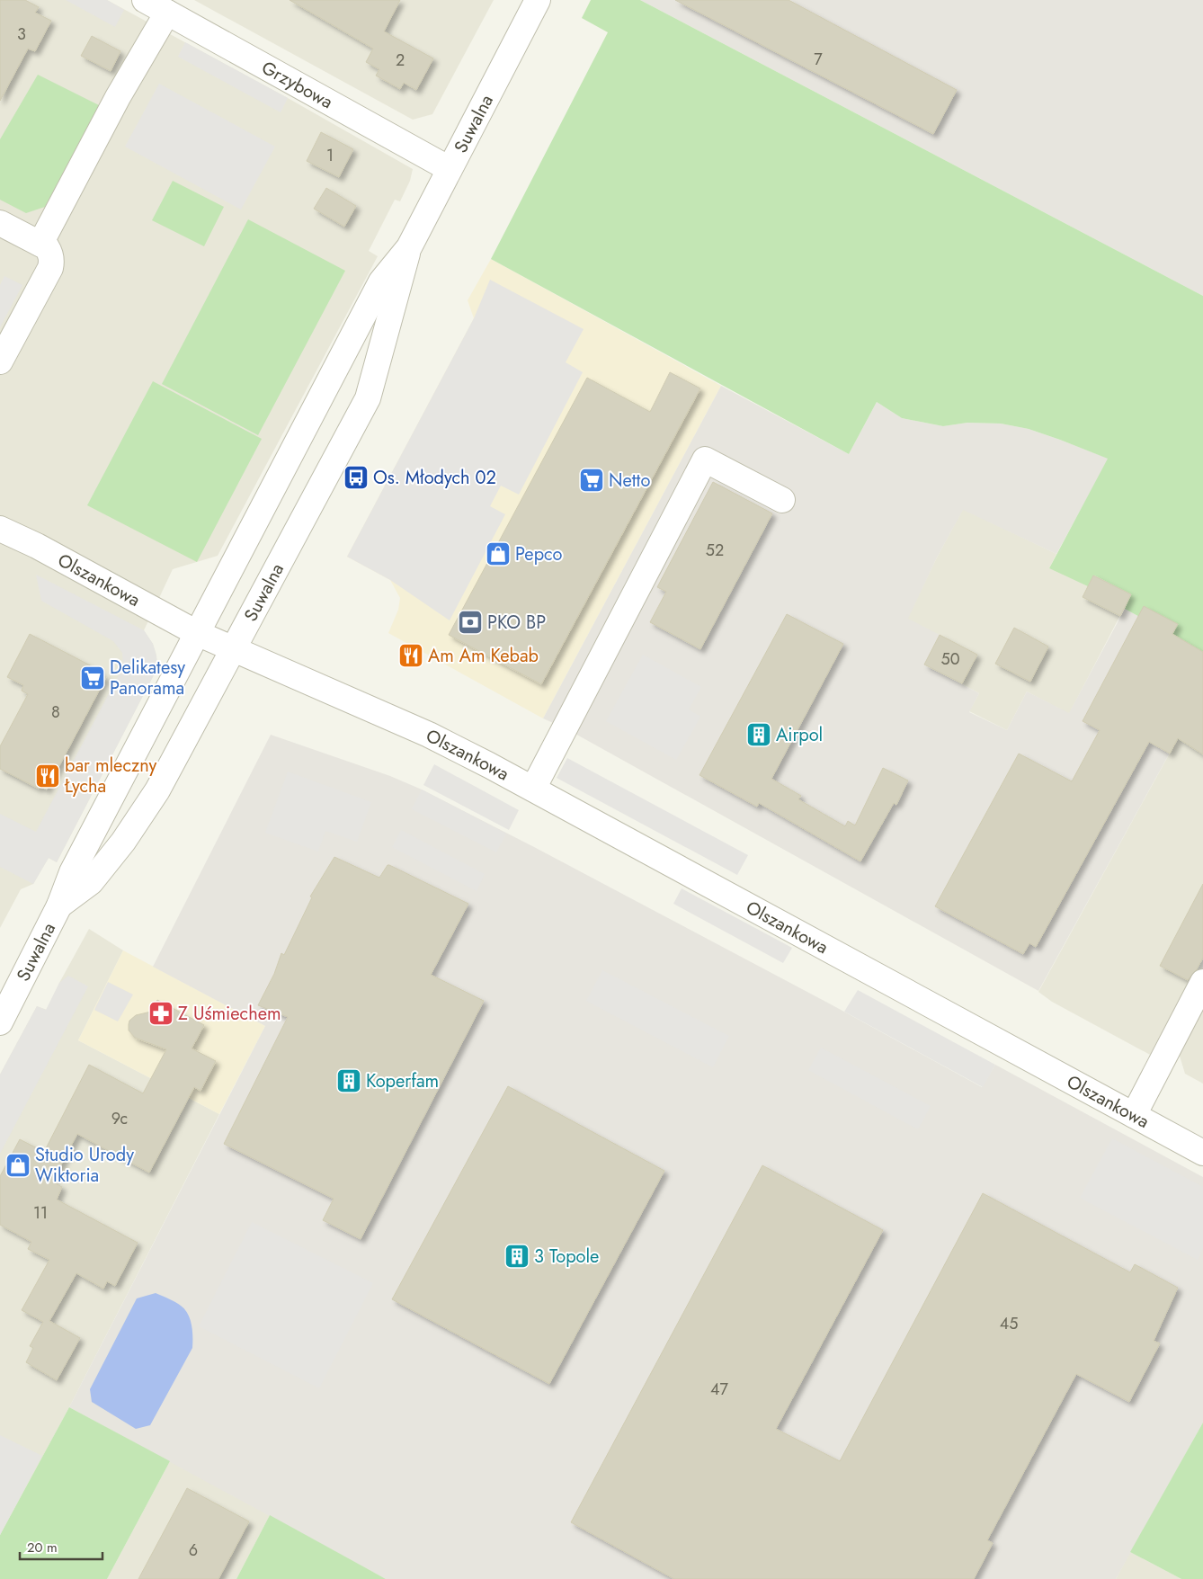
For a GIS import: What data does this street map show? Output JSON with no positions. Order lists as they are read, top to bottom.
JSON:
{
  "streets": {
    "street": ["Grzybowa", "Suwalna", "Olszankowa"]
  },
  "crossings": [
    ["Grzybowa", "Suwalna"],
    ["Suwalna", "Olszankowa"]
  ],
  "places": {
    "bus stop": ["Os. Młodych 02"],
    "supermarket": ["Netto", "Delikatesy Panorama"],
    "shop": ["Pepco", "Studio Urody Wiktoria"],
    "bank": ["PKO BP"],
    "restaurant": ["Am Am Kebab", "bar mleczny Łycha"],
    "building": ["Airpol", "Koperfam", "3 Topole"],
    "pharmacy": ["Z Uśmiechem"]
  },
  "house_numbers": [
    "3",
    "7",
    "2",
    "1",
    "52",
    "50",
    "8",
    "9c",
    "11",
    "45",
    "47",
    "6"
  ],
  "scale_bar": "20 m"
}
